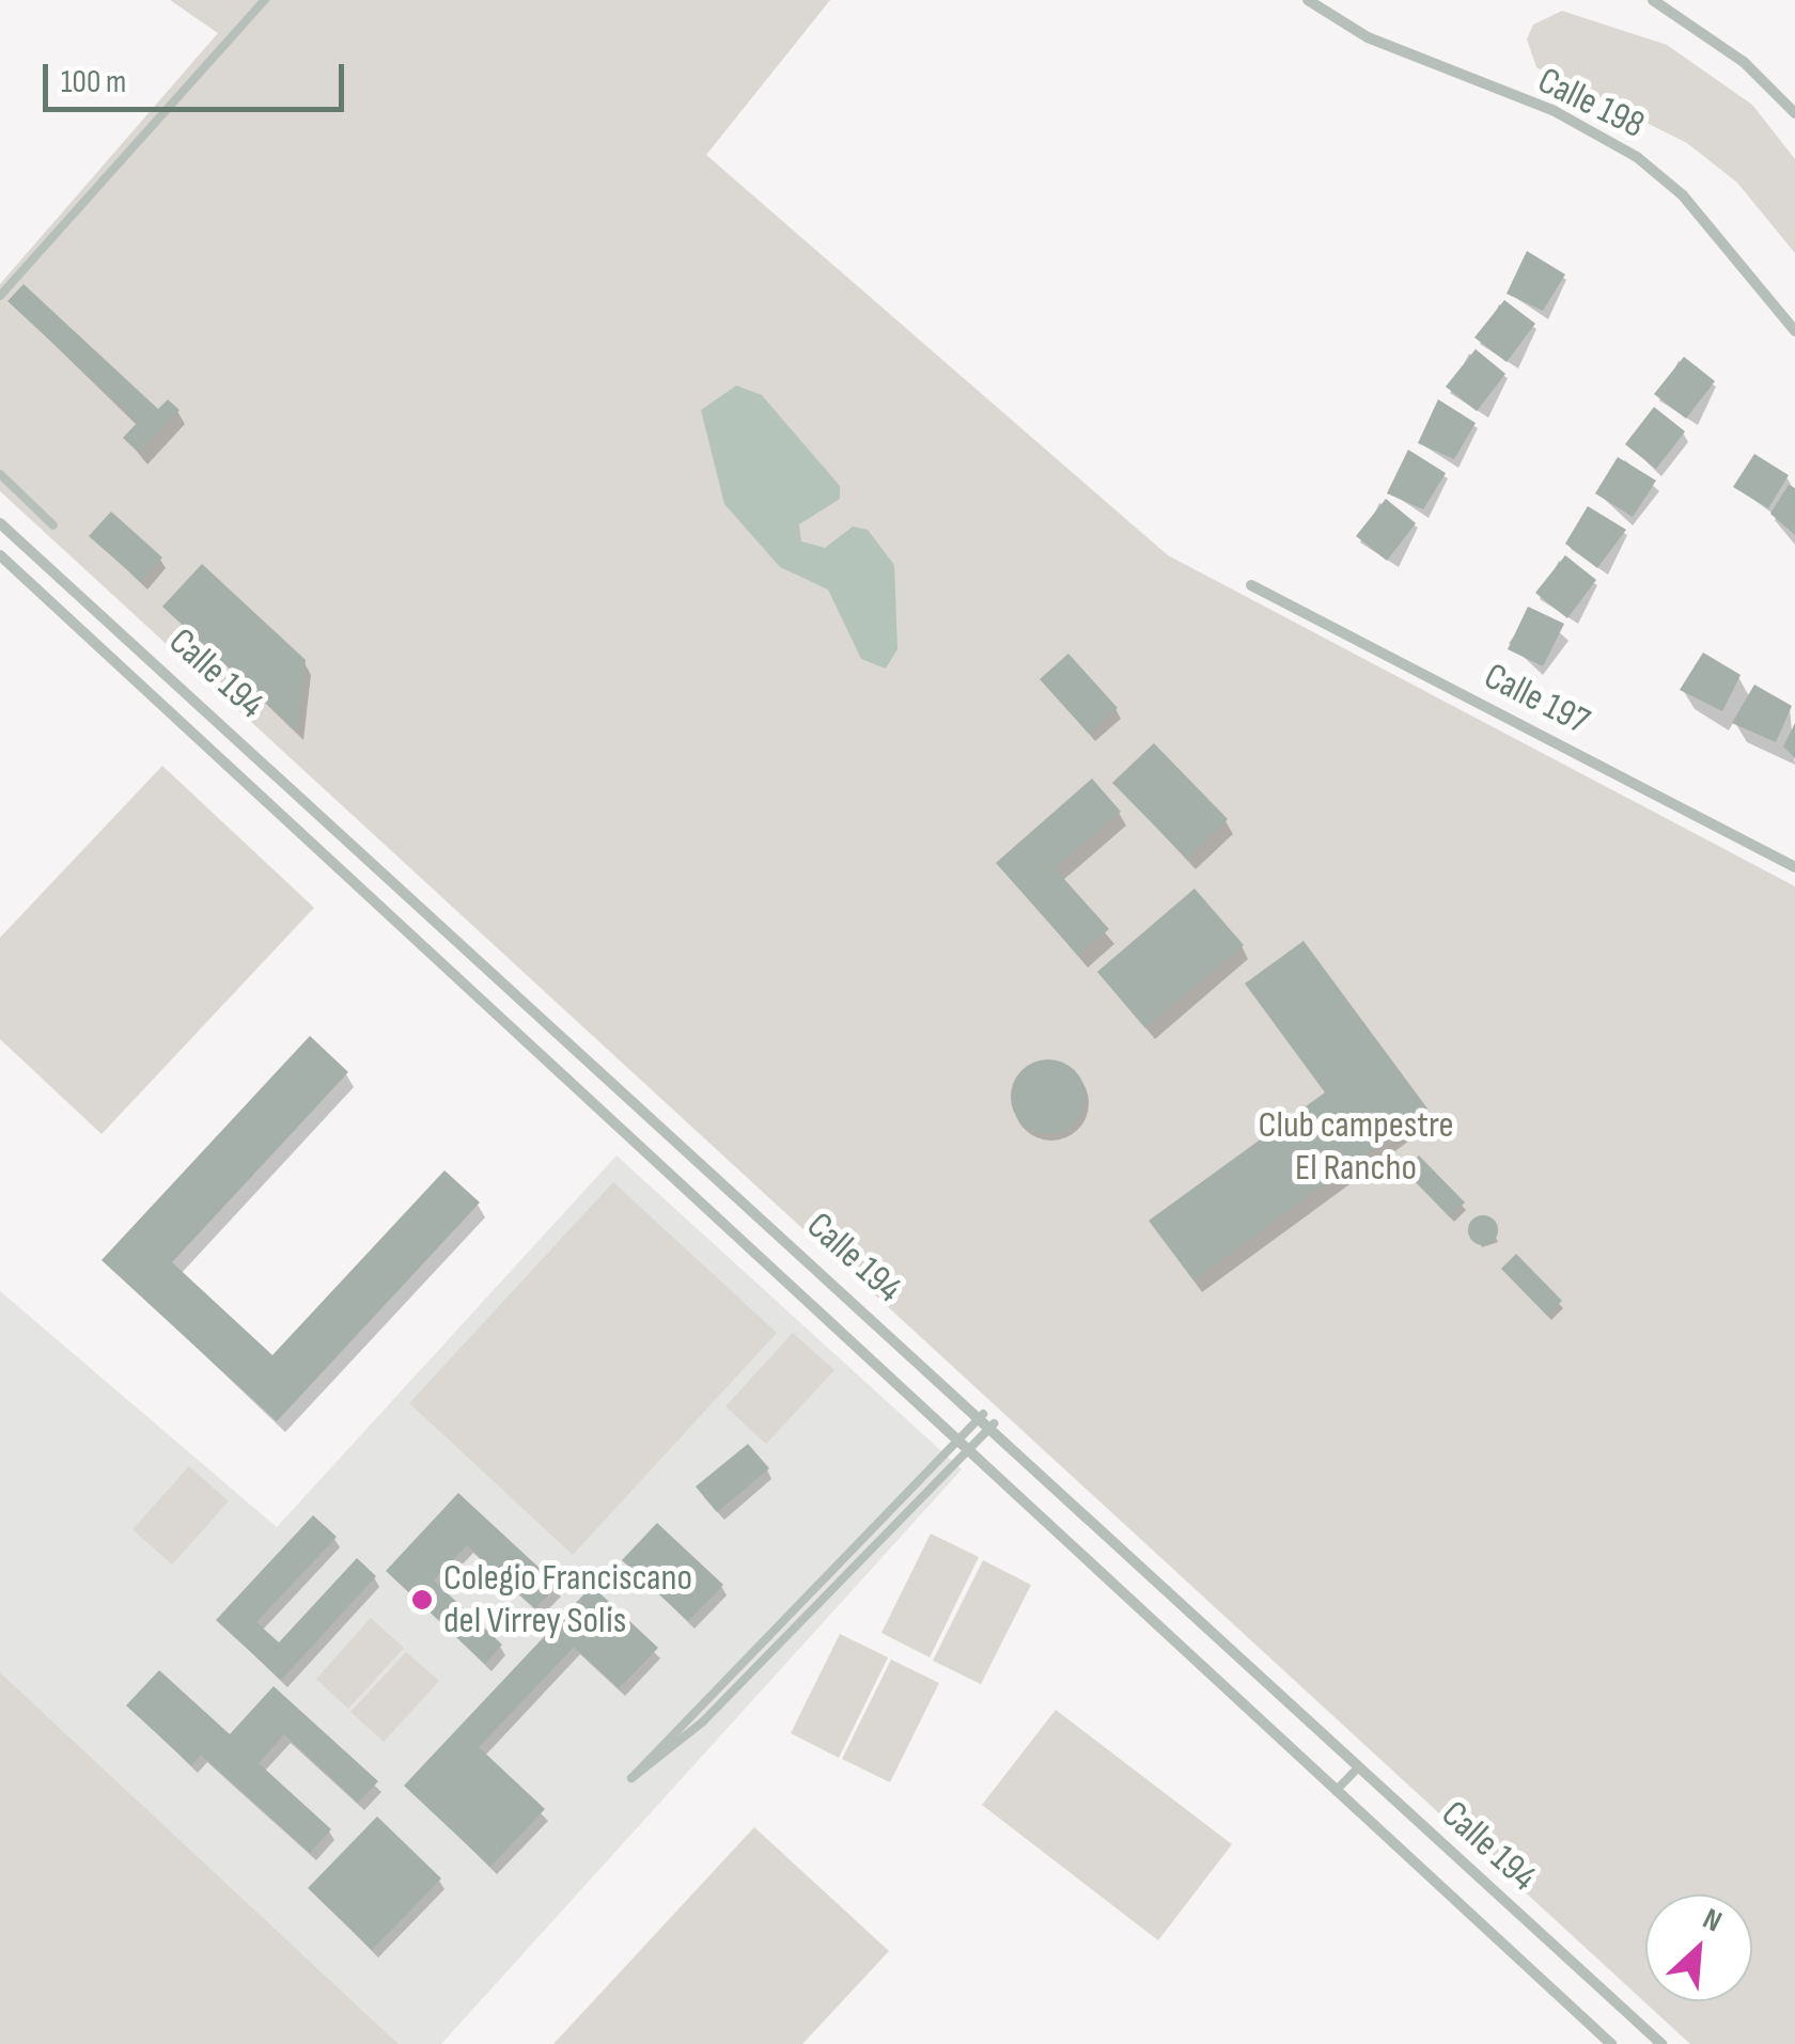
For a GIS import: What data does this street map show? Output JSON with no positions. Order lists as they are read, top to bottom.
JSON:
{
  "streets": {
    "street": ["Calle 198", "Calle 194", "Calle 197"]
  },
  "parks": ["Club campestre El Rancho"],
  "places": ["Colegio Franciscano del Virrey Solis"],
  "scale_bar": "100 m",
  "north": "top right"
}
